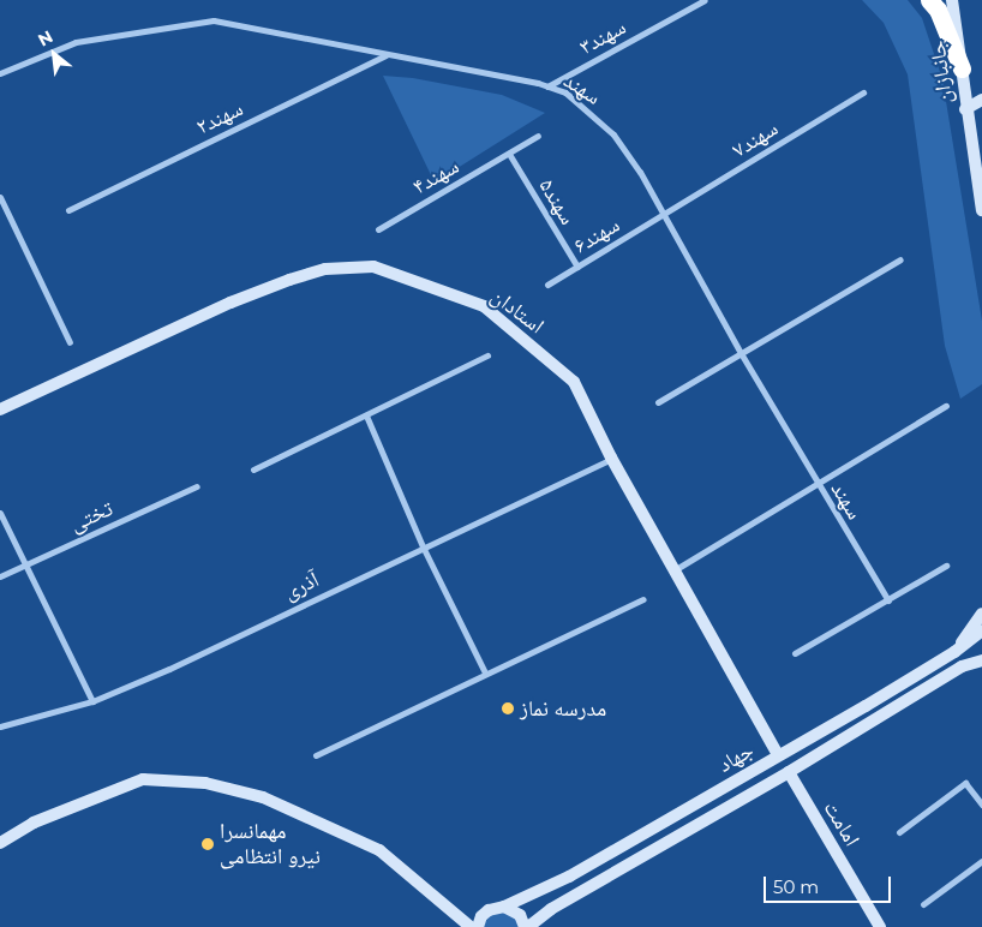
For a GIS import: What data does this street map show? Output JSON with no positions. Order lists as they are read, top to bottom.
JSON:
{
  "streets": {
    "street": [
      "سهند۳",
      "جانبازان",
      "سهند",
      "سهند۲",
      "سهند۷",
      "سهند۴",
      "سهند۵",
      "سهند۶",
      "استادان",
      "تختی",
      "آذری",
      "جهاد",
      "امامت"
    ]
  },
  "crossings": [
    ["سهند۳", "سهند"],
    ["سهند", "سهند۲"],
    ["سهند", "سهند۷"],
    ["سهند", "سهند۶"],
    ["سهند۷", "سهند۶"],
    ["سهند۴", "سهند۵"],
    ["سهند۵", "سهند۶"],
    ["استادان", "آذری"],
    ["استادان", "جهاد"],
    ["جهاد", "امامت"]
  ],
  "places": ["مدرسه نماز", "مهمانسرا نیرو انتظامی"],
  "scale_bar": "50 m",
  "north": "top left"
}
